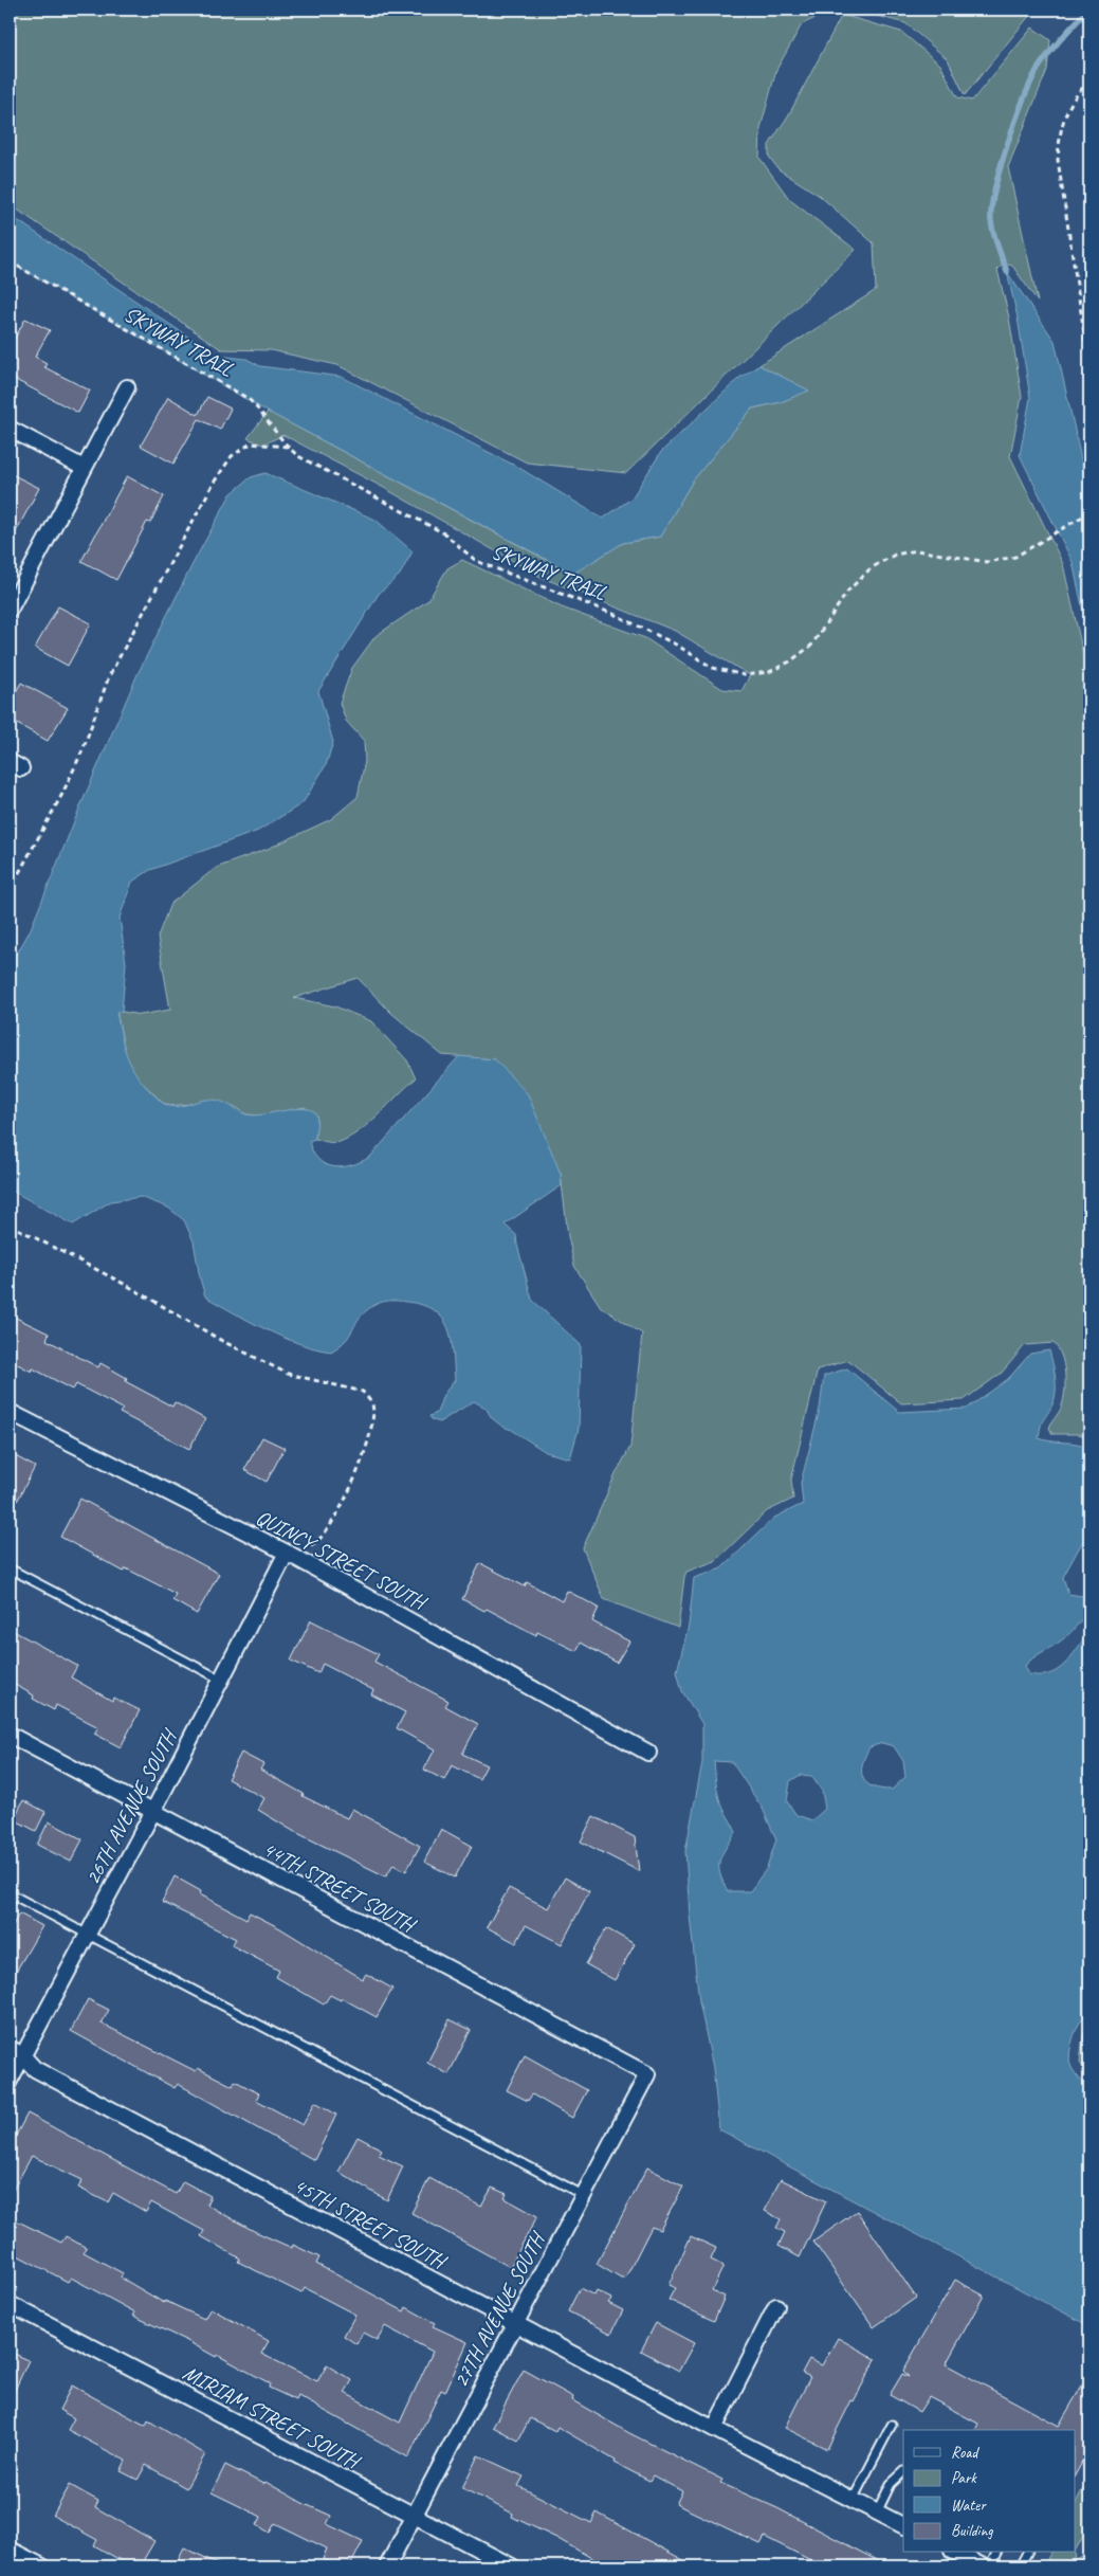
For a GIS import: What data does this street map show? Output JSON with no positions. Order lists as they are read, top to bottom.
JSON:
{
  "streets": {
    "street": [
      "QUINCY STREET SOUTH",
      "26TH AVENUE SOUTH",
      "44TH STREET SOUTH",
      "45TH STREET SOUTH",
      "27TH AVENUE SOUTH",
      "MIRIAM STREET SOUTH"
    ],
    "path": ["SKYWAY TRAIL"]
  },
  "crossings": [
    ["QUINCY STREET SOUTH", "26TH AVENUE SOUTH"],
    ["26TH AVENUE SOUTH", "44TH STREET SOUTH"],
    ["26TH AVENUE SOUTH", "45TH STREET SOUTH"],
    ["44TH STREET SOUTH", "27TH AVENUE SOUTH"],
    ["45TH STREET SOUTH", "27TH AVENUE SOUTH"],
    ["27TH AVENUE SOUTH", "MIRIAM STREET SOUTH"]
  ],
  "legend": [
    "Road",
    "Park",
    "Water",
    "Building"
  ]
}
